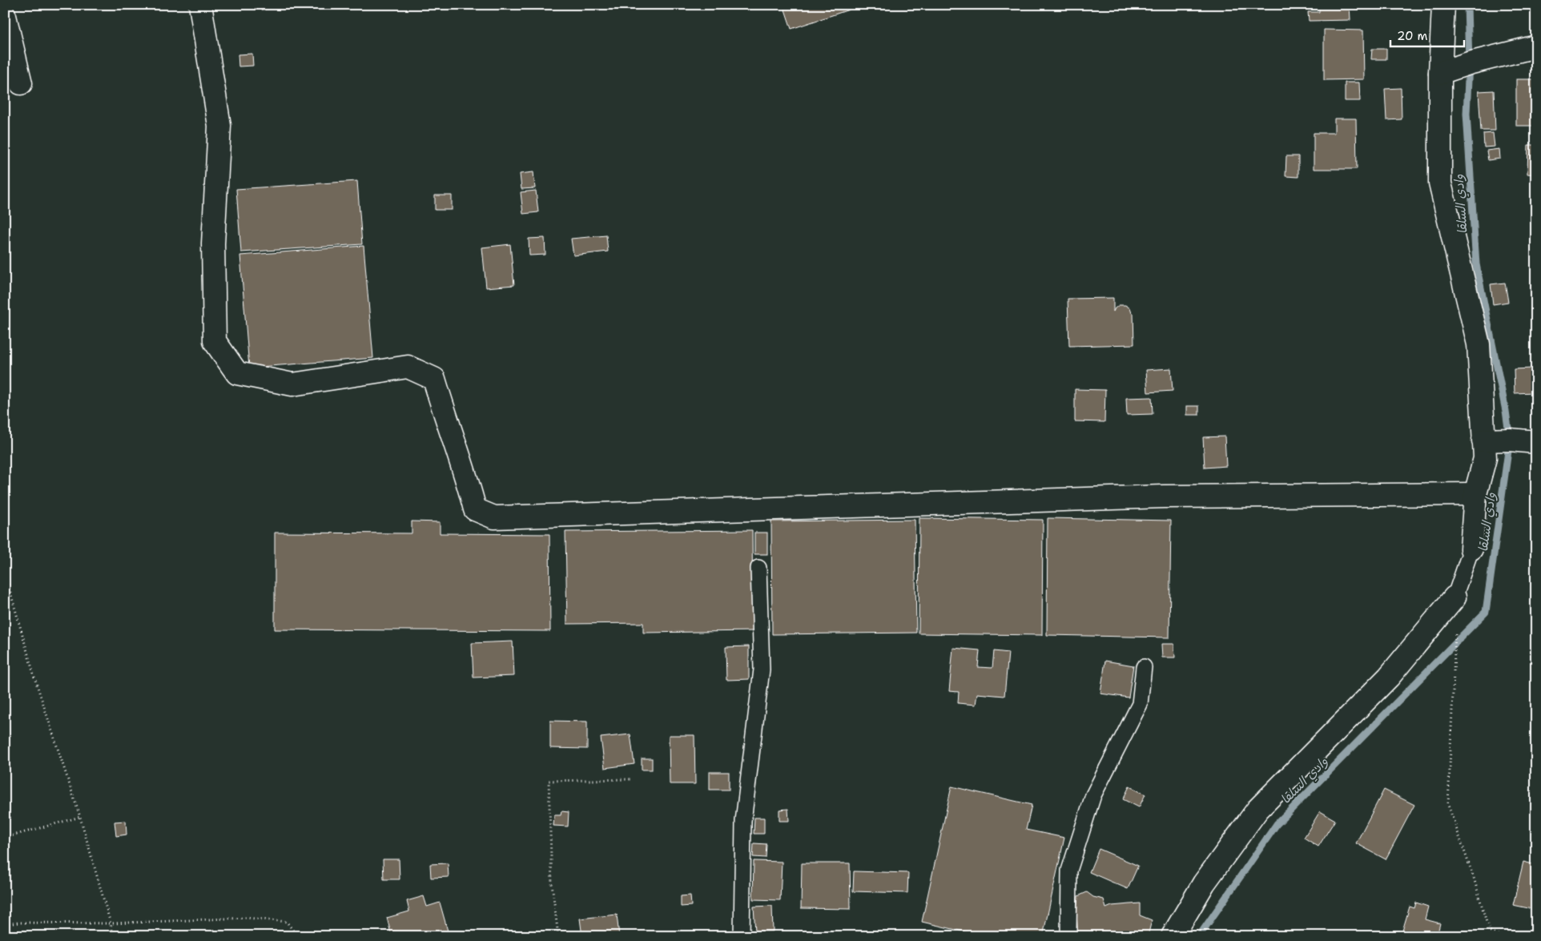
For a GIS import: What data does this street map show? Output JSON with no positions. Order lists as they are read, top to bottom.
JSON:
{
  "water": ["وادي السلقا"],
  "scale_bar": "20 m"
}
